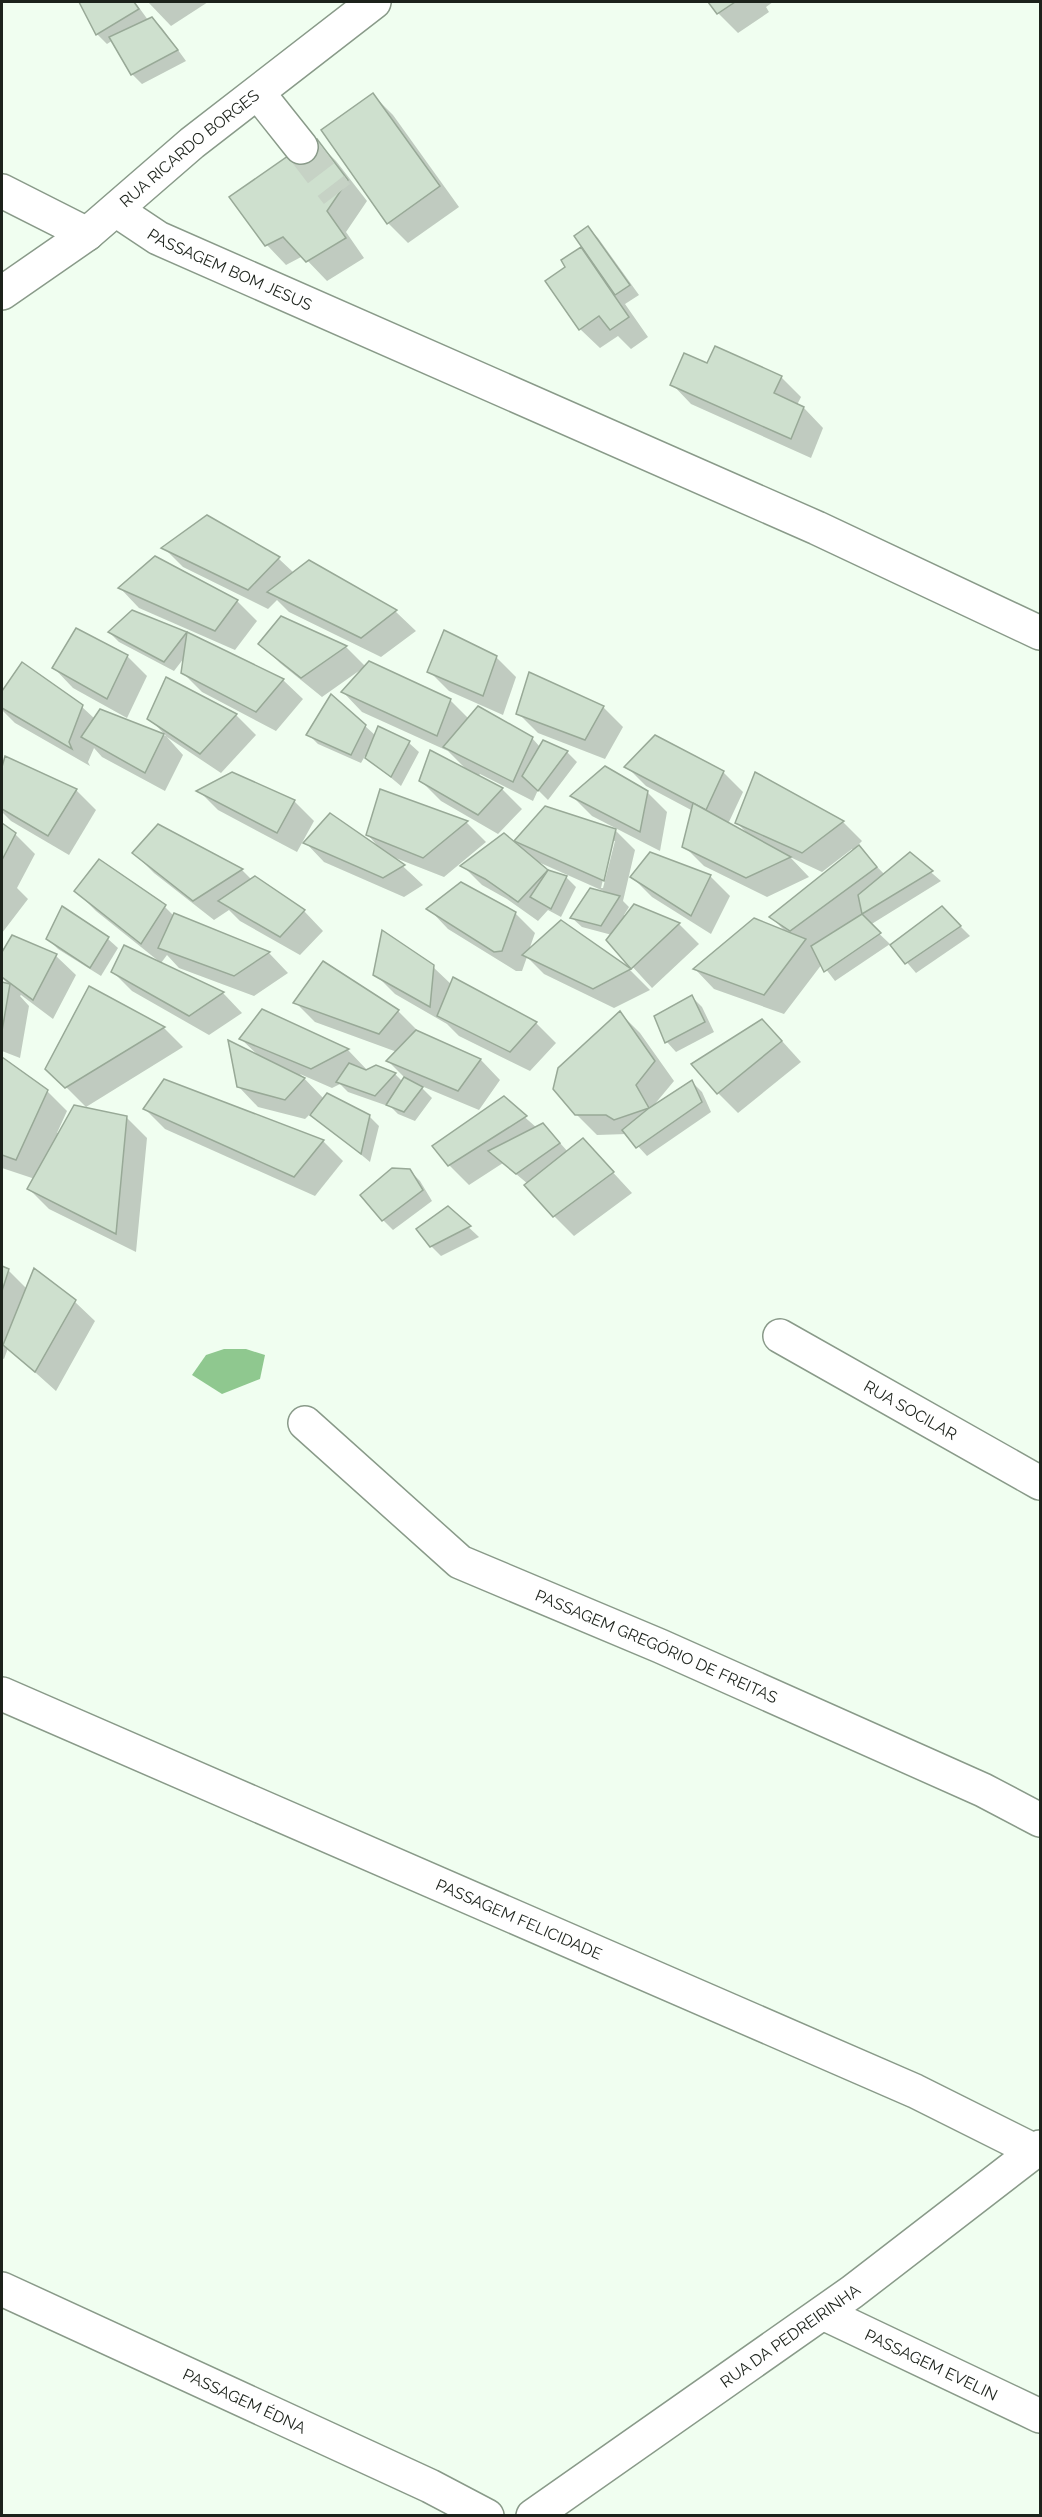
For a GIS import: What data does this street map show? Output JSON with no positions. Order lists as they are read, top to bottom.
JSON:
{
  "streets": {
    "street": [
      "RUA RICARDO BORGES",
      "PASSAGEM BOM JESUS",
      "RUA SOCILAR",
      "PASSAGEM GREGÓRIO DE FREITAS",
      "PASSAGEM FELICIDADE",
      "RUA DA PEDREIRINHA",
      "PASSAGEM EVELIN",
      "PASSAGEM ÉDNA"
    ]
  },
  "crossings": [
    ["RUA RICARDO BORGES", "PASSAGEM BOM JESUS"],
    ["PASSAGEM FELICIDADE", "RUA DA PEDREIRINHA"],
    ["RUA DA PEDREIRINHA", "PASSAGEM EVELIN"]
  ]
}
